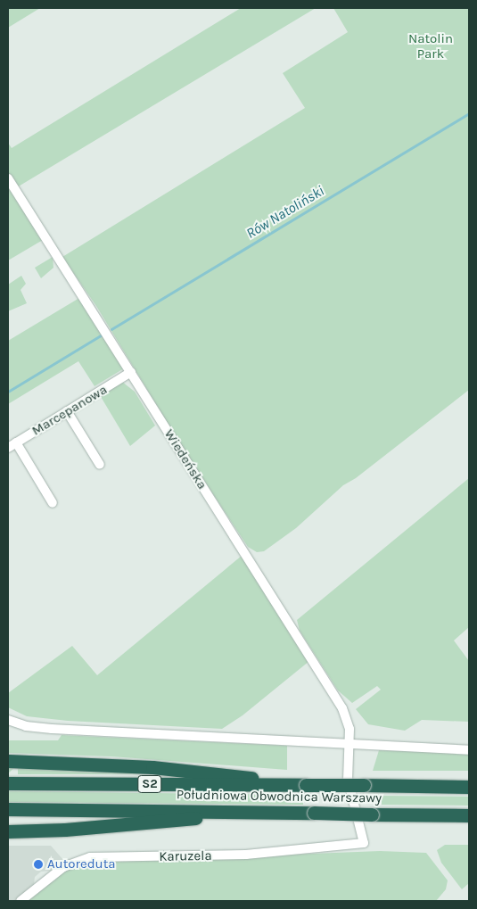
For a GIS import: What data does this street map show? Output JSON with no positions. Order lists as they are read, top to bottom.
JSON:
{
  "streets": {
    "highway": ["S2", "Południowa Obwodnica Warszawy"],
    "street": ["Marcepanowa", "Wiedeńska", "Karuzela"]
  },
  "crossings": [
    ["Marcepanowa", "Wiedeńska"],
    ["Wiedeńska", "Karuzela"]
  ],
  "water": ["Rów Natoliński"],
  "parks": ["Natolin Park"],
  "places": ["Autoreduta"]
}
